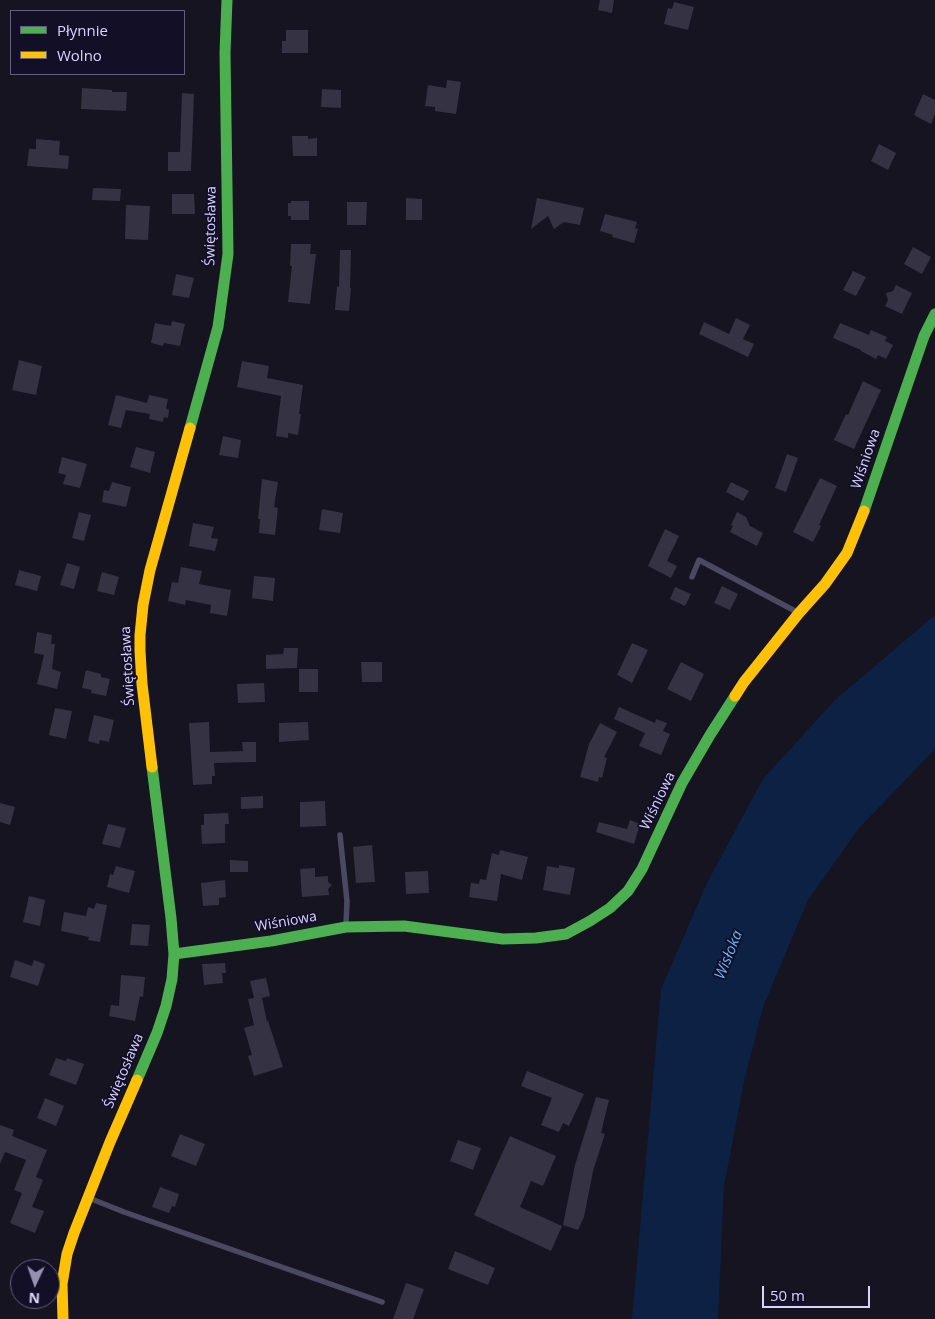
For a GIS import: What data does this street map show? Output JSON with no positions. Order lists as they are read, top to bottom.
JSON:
{
  "streets": {
    "street": ["Świętosława", "Wiśniowa"]
  },
  "crossings": [
    ["Świętosława", "Wiśniowa"]
  ],
  "water": ["Wisłoka"],
  "legend": ["Płynnie", "Wolno"],
  "scale_bar": "50 m",
  "north": "bottom"
}
